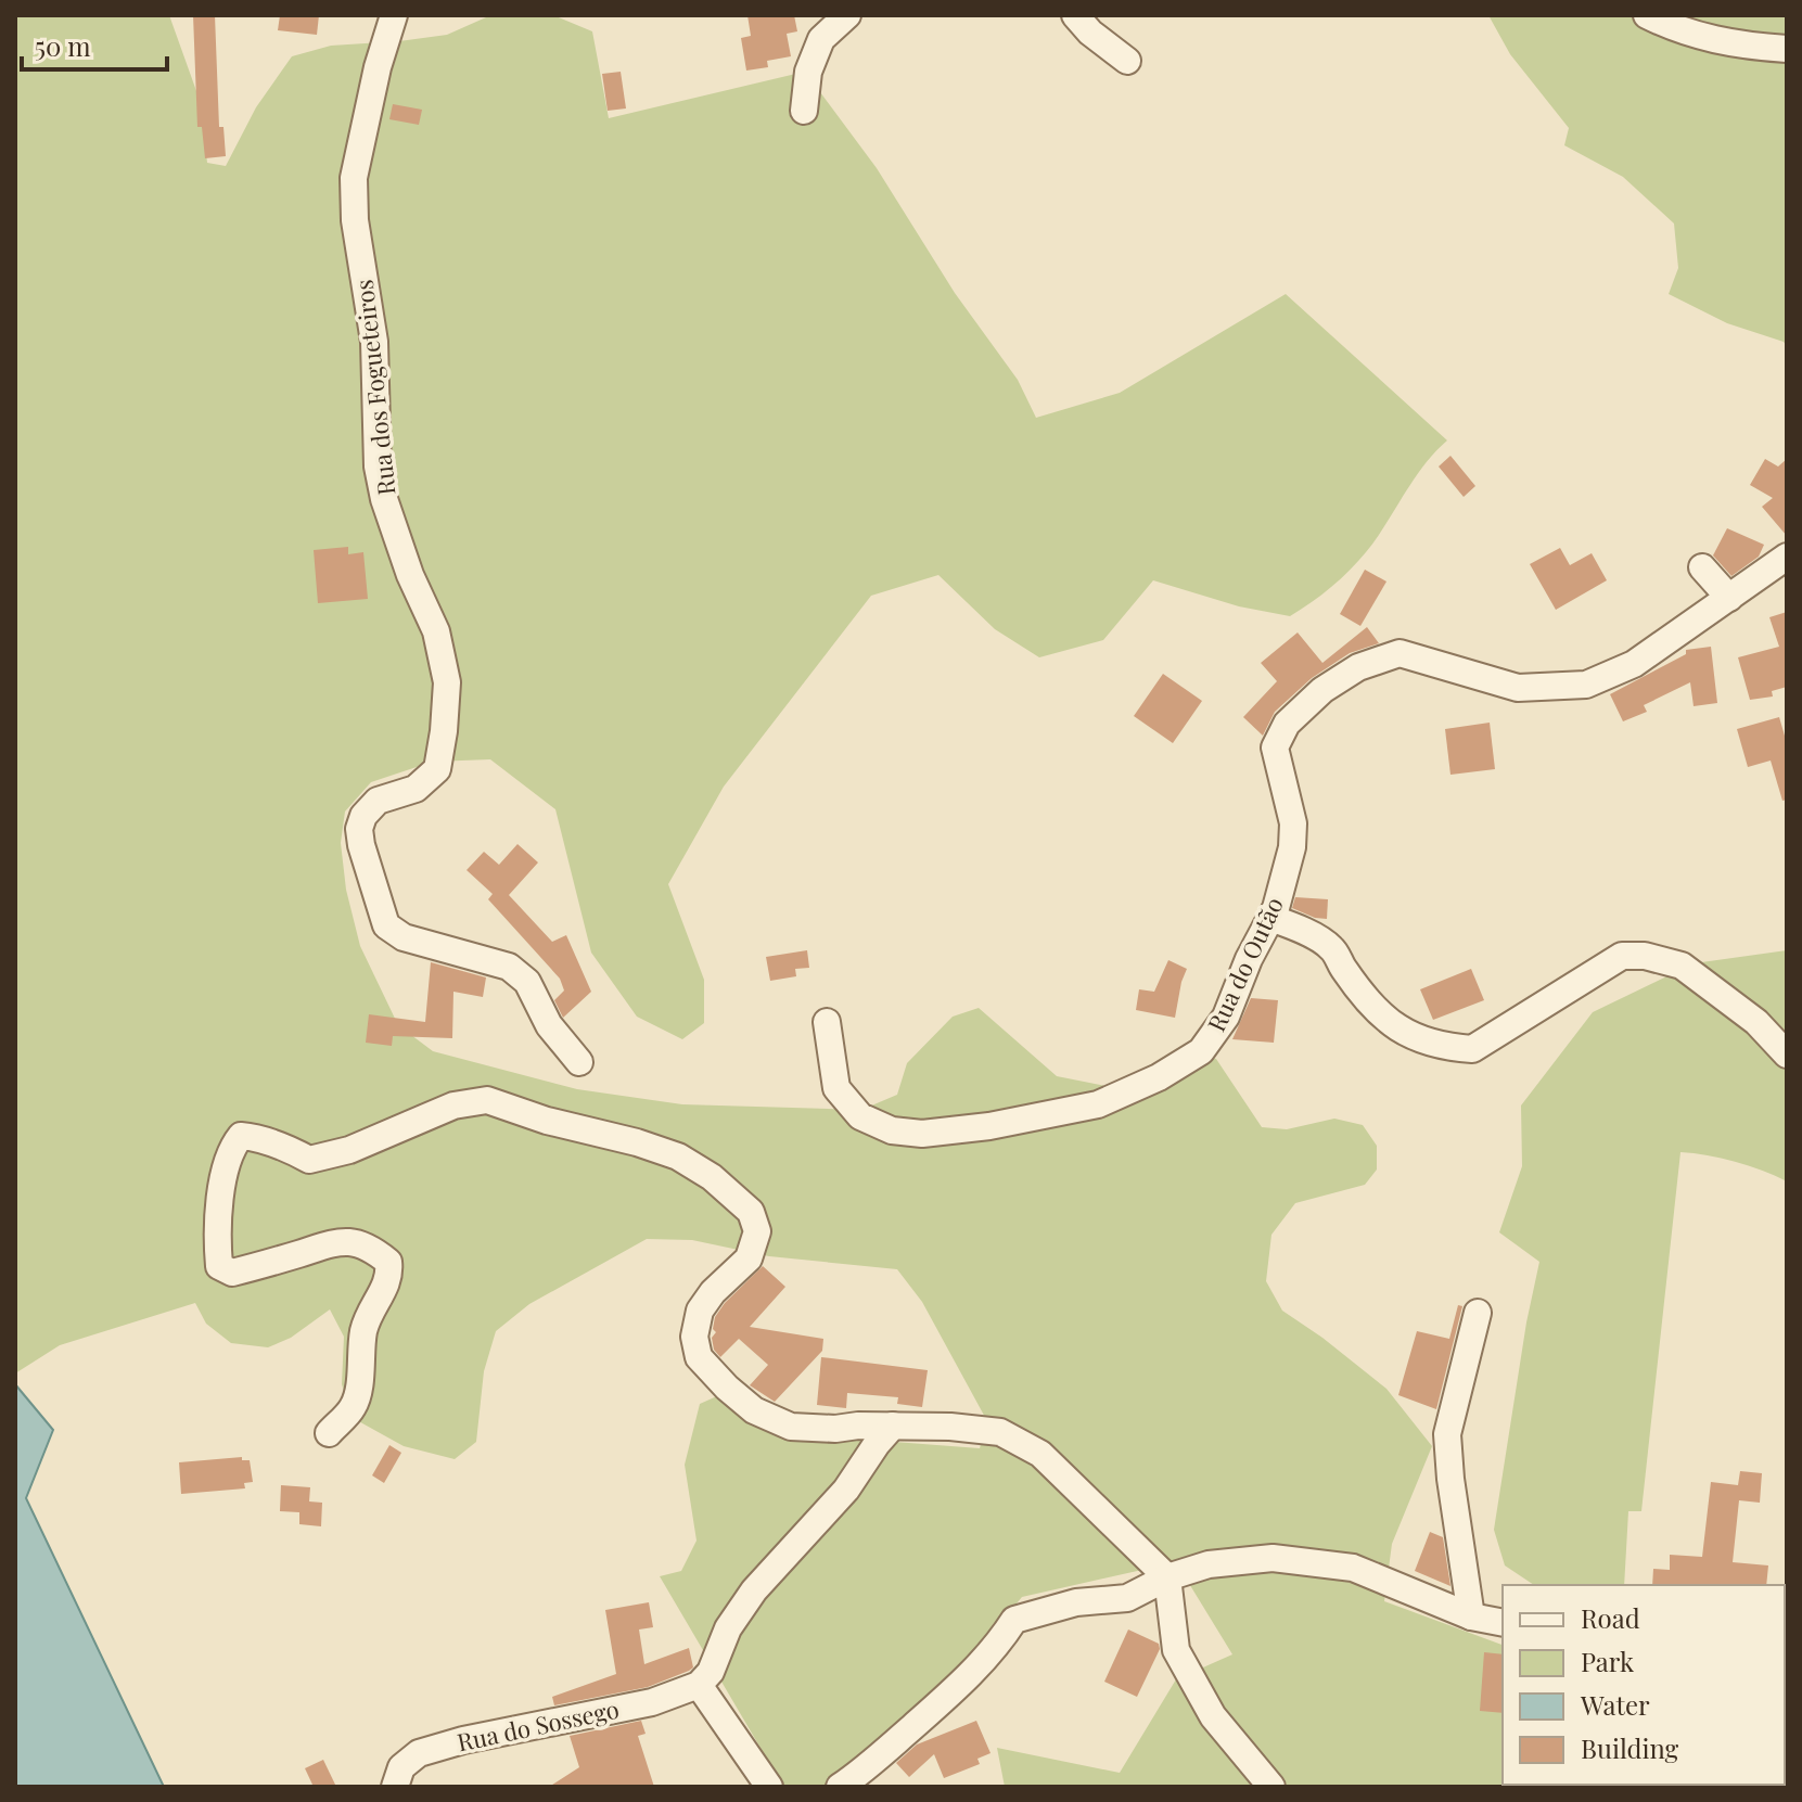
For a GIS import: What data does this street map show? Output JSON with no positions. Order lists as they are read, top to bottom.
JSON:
{
  "streets": {
    "street": ["Rua dos Fogueteiros", "Rua do Outão", "Rua do Sossego"]
  },
  "legend": [
    "Road",
    "Park",
    "Water",
    "Building"
  ],
  "scale_bar": "50 m"
}
